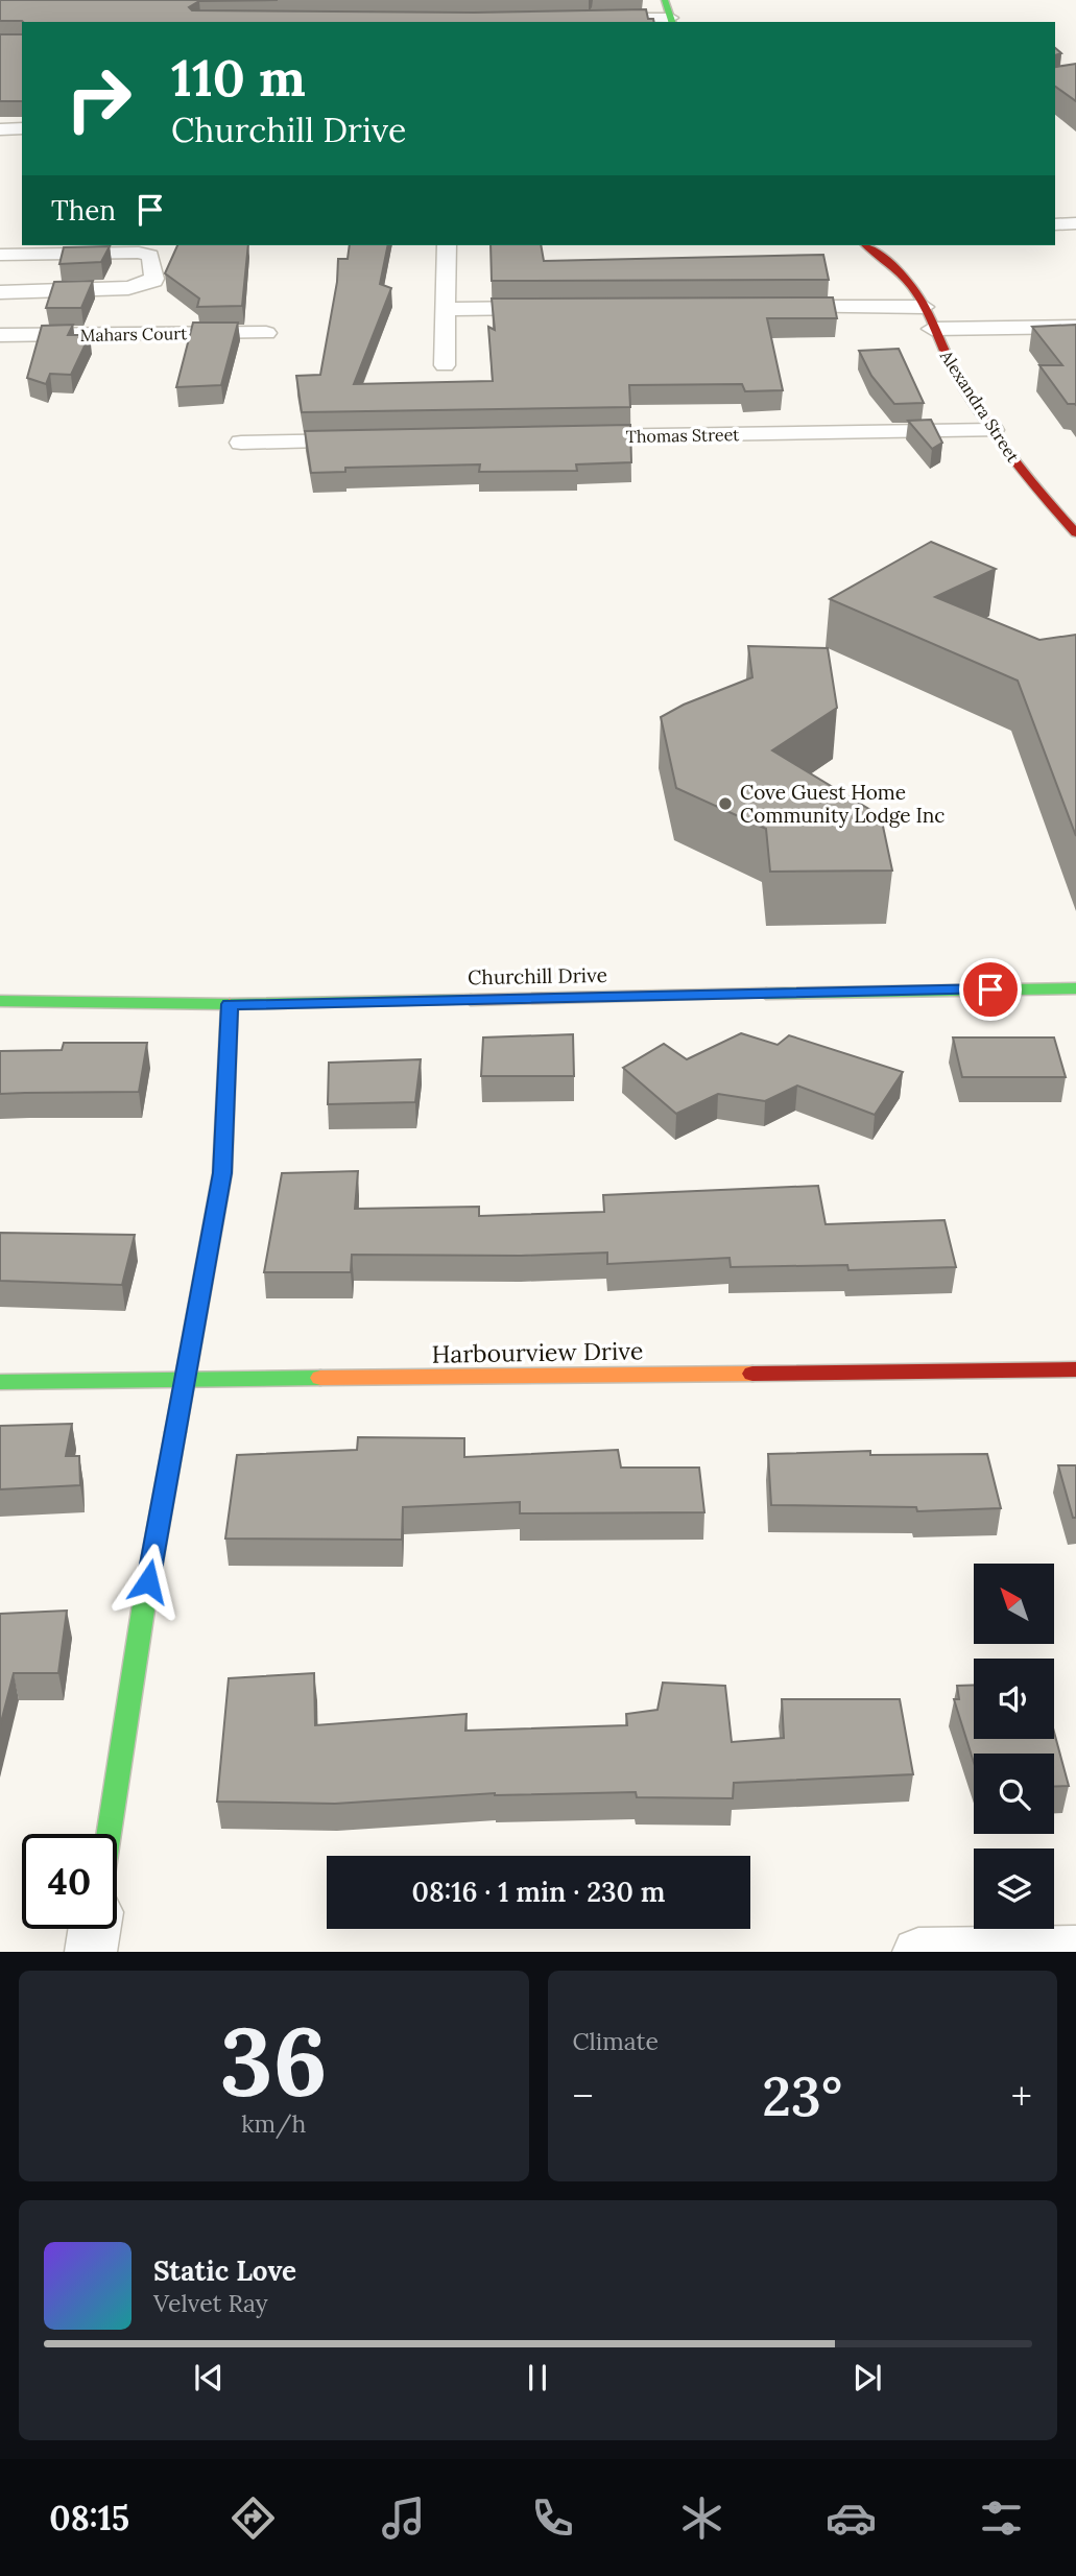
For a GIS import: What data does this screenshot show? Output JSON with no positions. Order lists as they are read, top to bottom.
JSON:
{
  "streets": {
    "street": [
      "Mahars Court",
      "Alexandra Street",
      "Thomas Street",
      "Churchill Drive",
      "Harbourview Drive"
    ]
  },
  "crossings": [
    ["Alexandra Street", "Thomas Street"]
  ],
  "places": ["Cove Guest Home Community Lodge Inc"],
  "north": "top left",
  "page": {
    "turn": ["110 m", "Churchill Drive"],
    "then": "Then",
    "limit": "40",
    "trip": "08:16 · 1 min · 230 m",
    "tile": [
      ["36", "km/h"],
      "Climate"
    ],
    "heat": ["−", "23°", "+"],
    "song": ["Static Love", "Velvet Ray"],
    "tabs": "08:15"
  }
}
